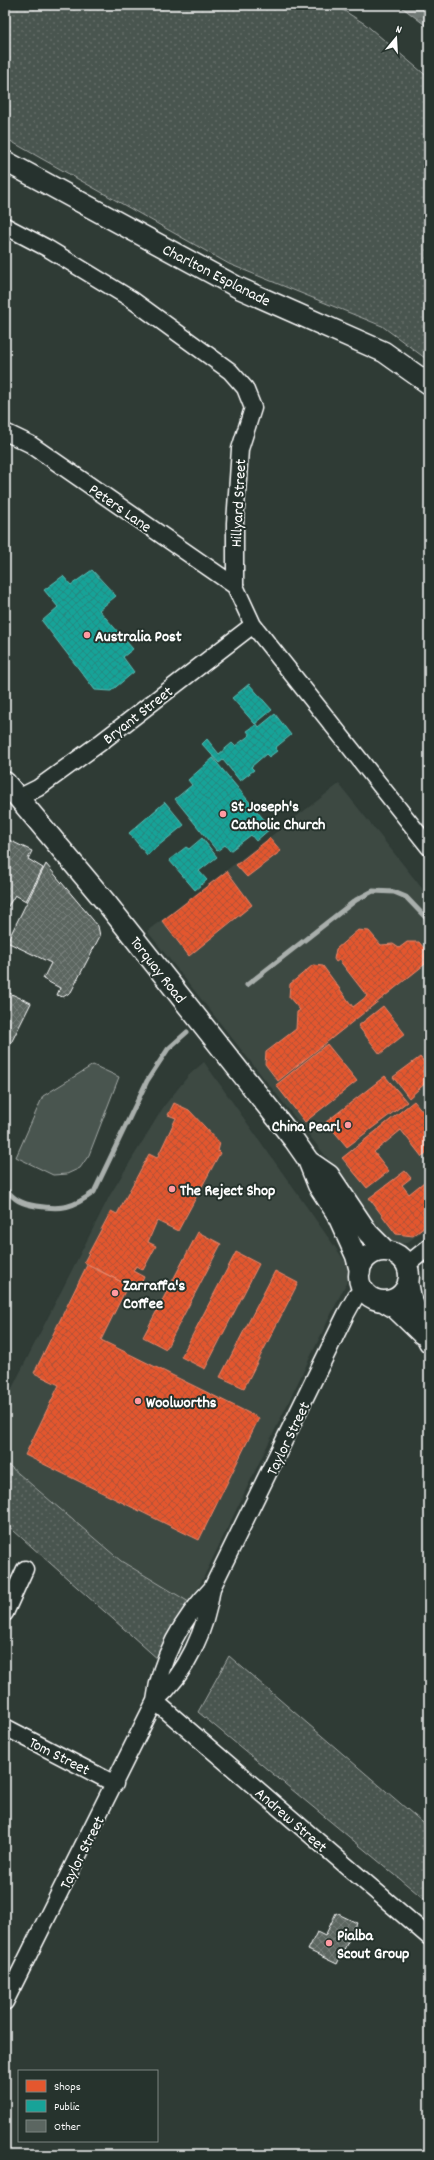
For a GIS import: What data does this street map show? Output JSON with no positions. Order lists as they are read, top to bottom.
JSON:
{
  "streets": {
    "street": [
      "Charlton Esplanade",
      "Hillyard Street",
      "Peters Lane",
      "Bryant Street",
      "Torquay Road",
      "Taylor Street",
      "Tom Street",
      "Andrew Street"
    ]
  },
  "crossings": [
    ["Hillyard Street", "Peters Lane"],
    ["Hillyard Street", "Bryant Street"],
    ["Bryant Street", "Torquay Road"],
    ["Torquay Road", "Taylor Street"],
    ["Taylor Street", "Tom Street"],
    ["Taylor Street", "Andrew Street"]
  ],
  "places": [
    "Australia Post",
    "St Joseph's Catholic Church",
    "China Pearl",
    "The Reject Shop",
    "Zarraffa's Coffee",
    "Woolworths",
    "Pialba Scout Group"
  ],
  "legend": ["Shops", "Public", "Other"],
  "north": "top"
}
